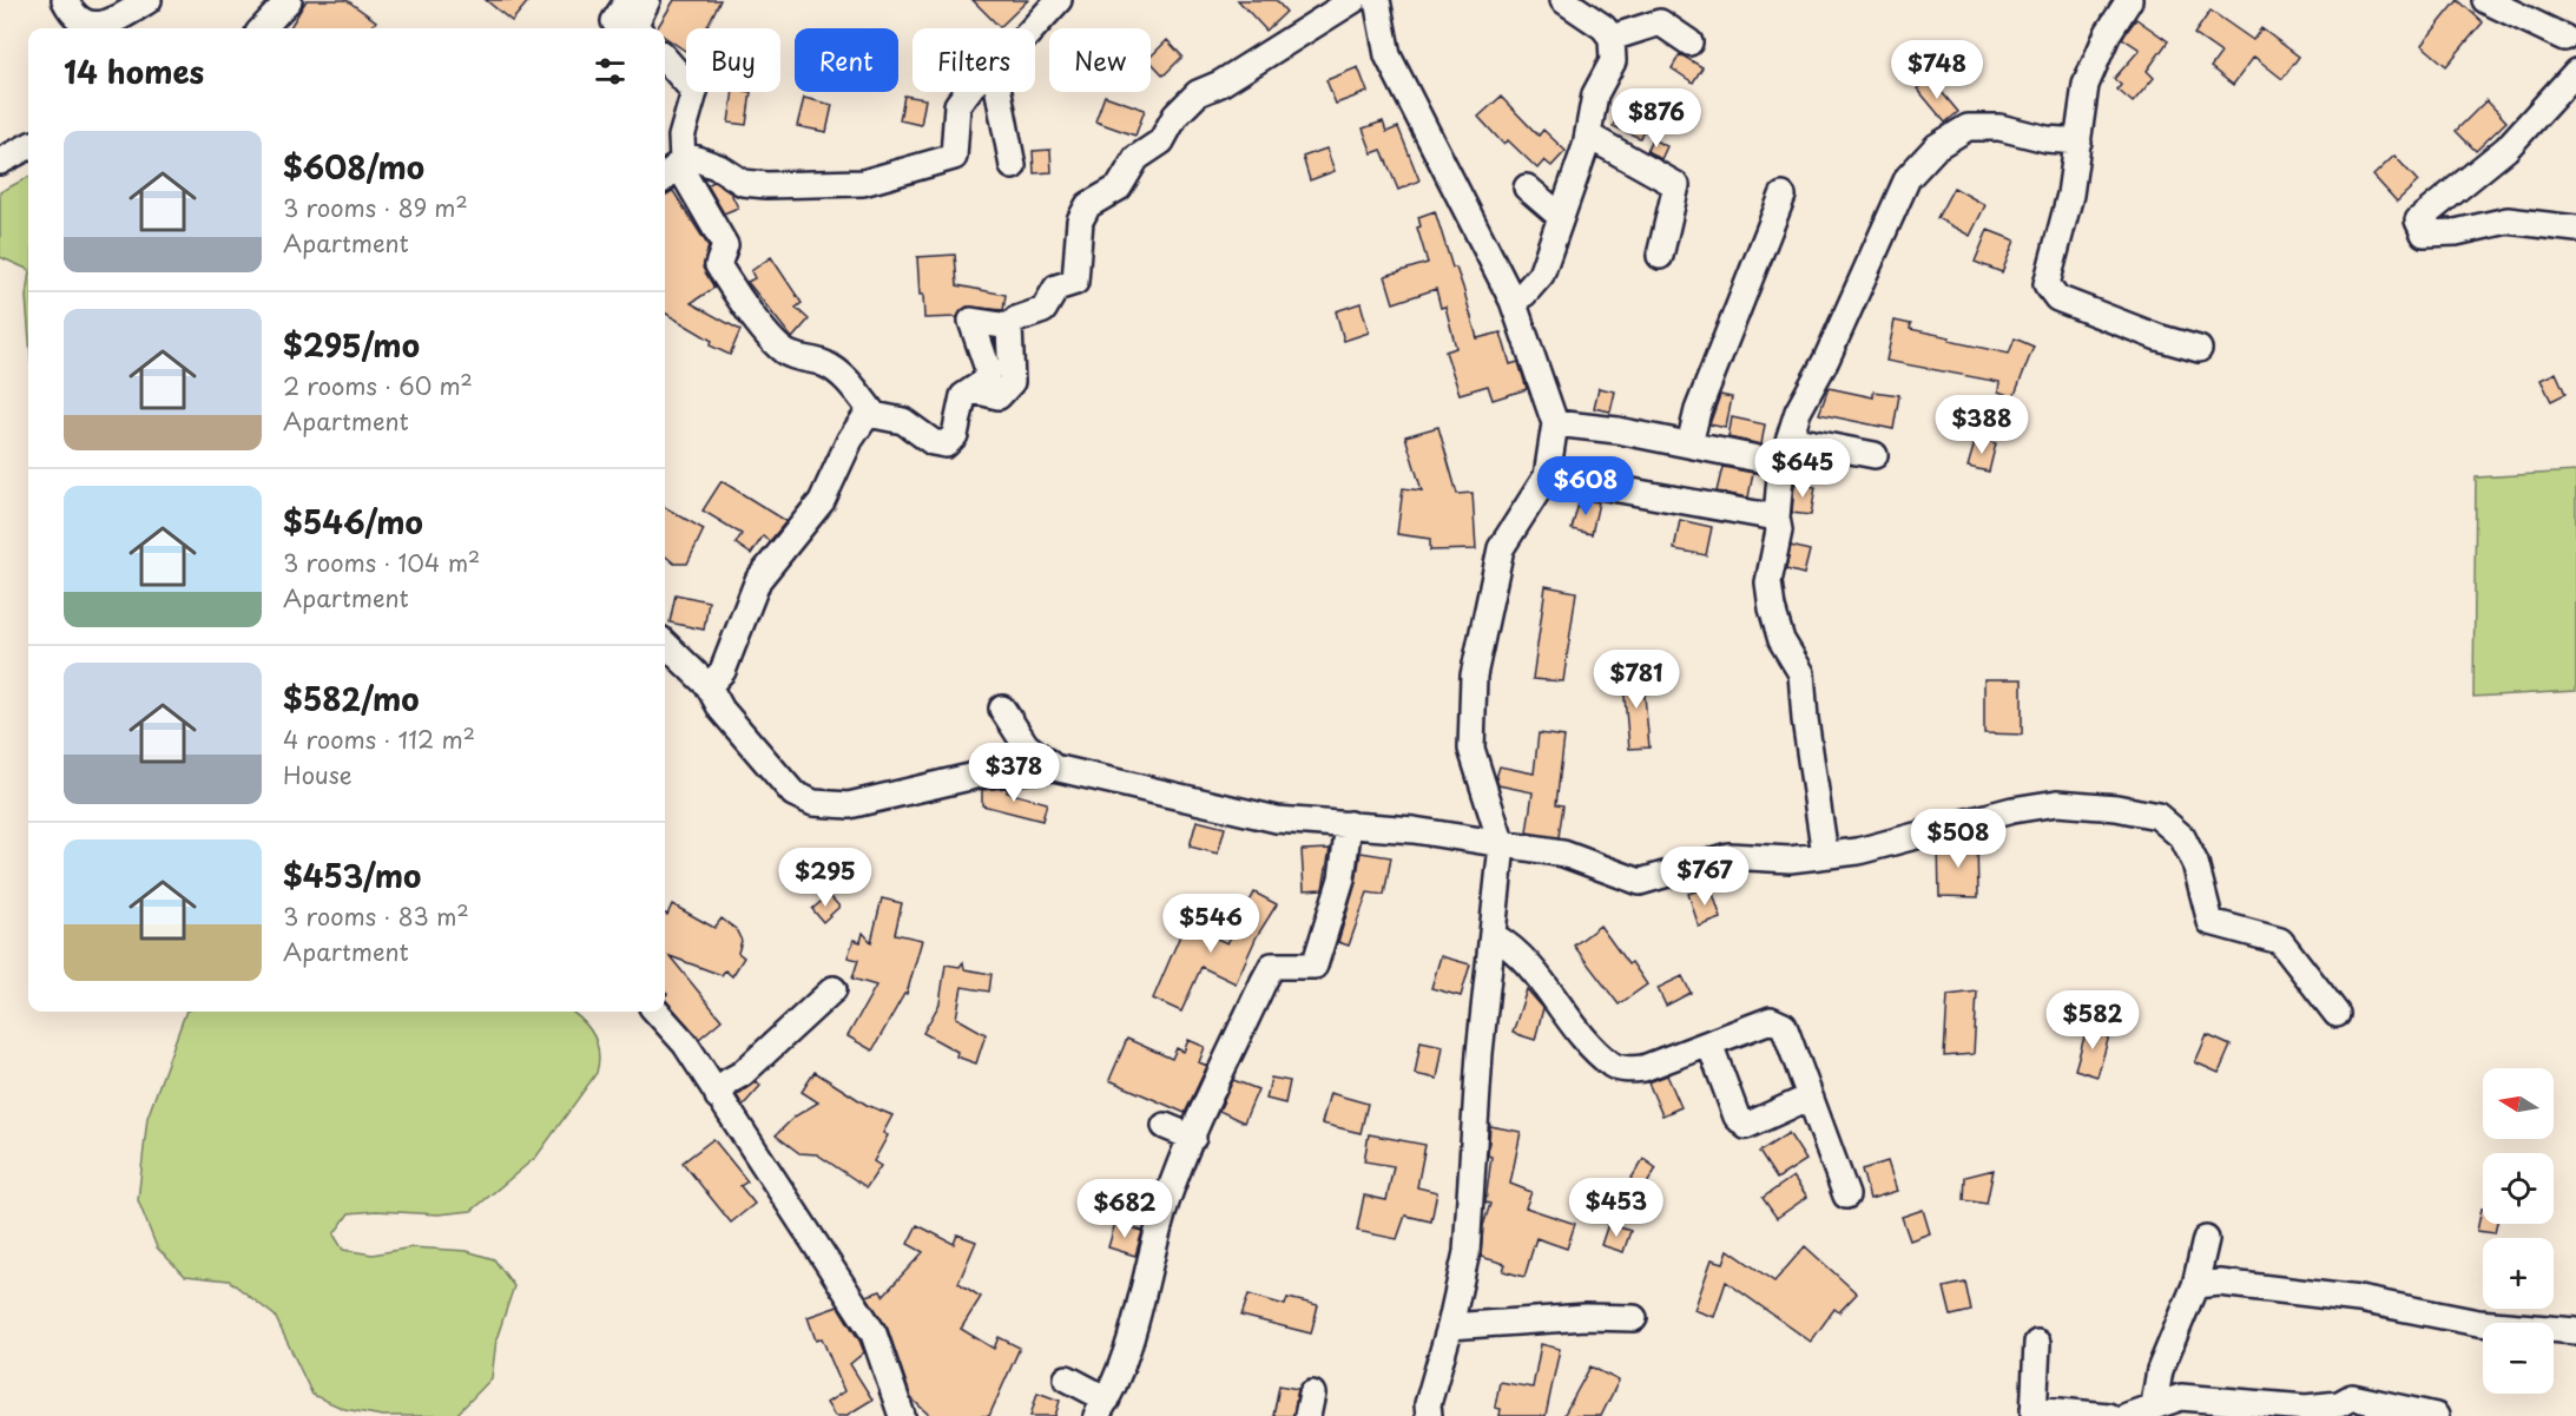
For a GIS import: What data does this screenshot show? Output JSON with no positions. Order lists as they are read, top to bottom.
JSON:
{
  "north": "left",
  "page": {
    "chip": [
      "Buy",
      "Rent",
      "Filters",
      "New"
    ],
    "heading": "14 homes",
    "price": [
      "$748",
      "$876",
      "$388",
      "$645",
      "$608",
      "$781",
      "$378",
      "$508",
      "$767",
      "$295",
      "$546",
      "$582",
      "$453",
      "$682"
    ],
    "list": [
      {
        "name": "$608/mo",
        "note": "3 rooms · 89 m² · Apartment"
      },
      {
        "name": "$295/mo",
        "note": "2 rooms · 60 m² · Apartment"
      },
      {
        "name": "$546/mo",
        "note": "3 rooms · 104 m² · Apartment"
      },
      {
        "name": "$582/mo",
        "note": "4 rooms · 112 m² · House"
      },
      {
        "name": "$453/mo",
        "note": "3 rooms · 83 m² · Apartment"
      }
    ],
    "map_buttons": ["+", "−"]
  }
}
